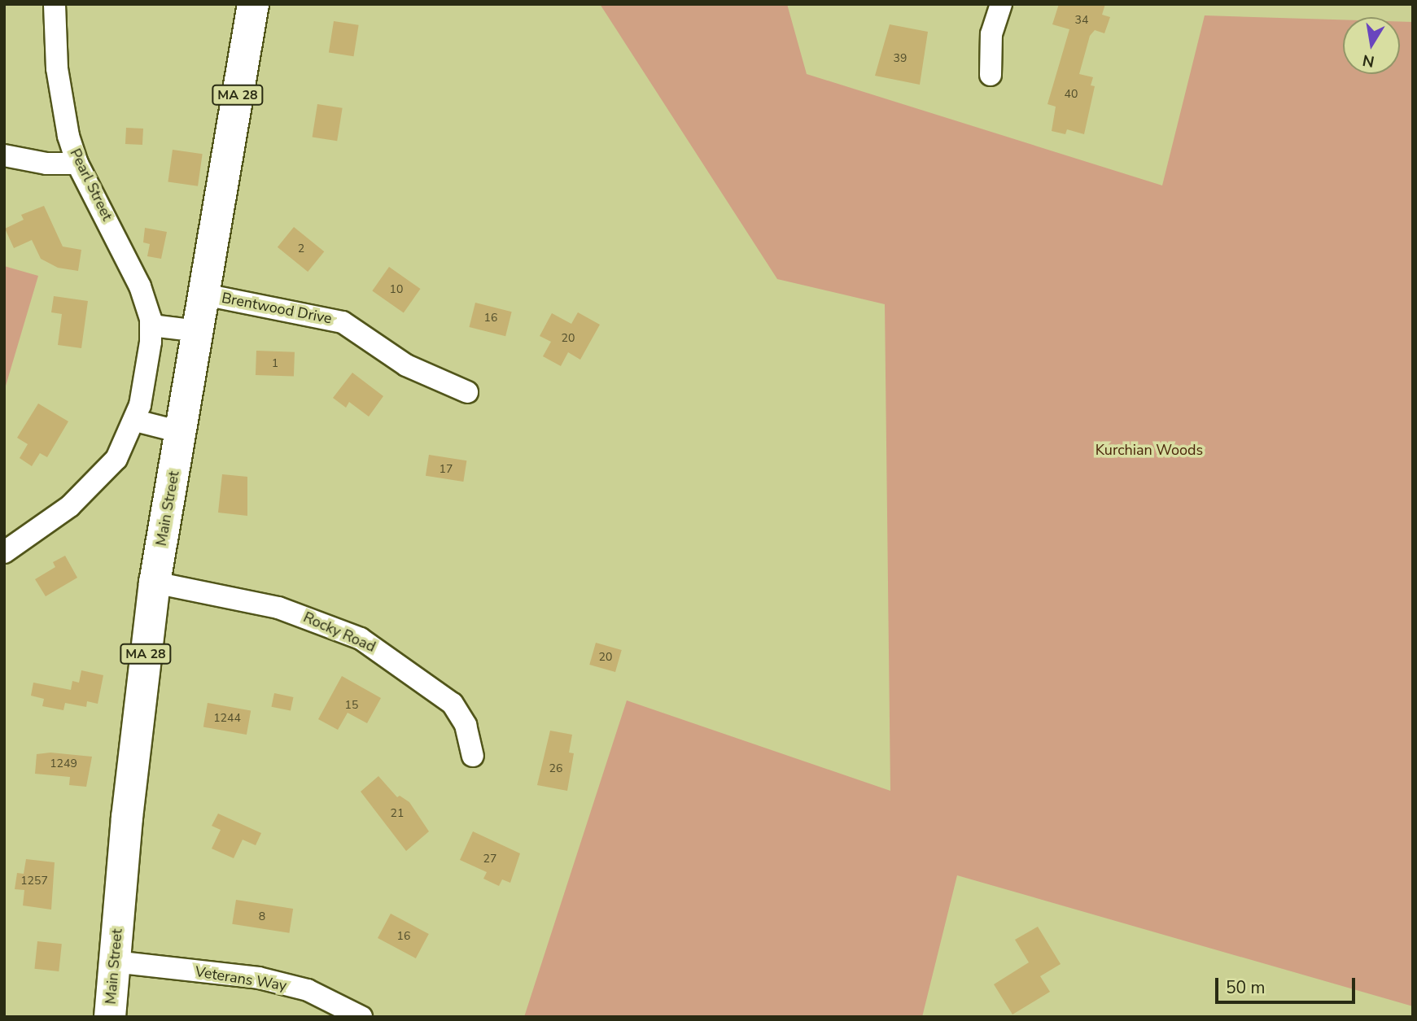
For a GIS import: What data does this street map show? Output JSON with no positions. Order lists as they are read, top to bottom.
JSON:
{
  "streets": {
    "main road": ["MA 28", "Main Street"],
    "street": [
      "Pearl Street",
      "Brentwood Drive",
      "Rocky Road",
      "Veterans Way"
    ]
  },
  "crossings": [
    ["Brentwood Drive", "Main Street"],
    ["Main Street", "Rocky Road"],
    ["Main Street", "Veterans Way"]
  ],
  "parks": ["Kurchian Woods"],
  "house_numbers": [
    "34",
    "39",
    "40",
    "2",
    "10",
    "16",
    "20",
    "1",
    "17",
    "20",
    "15",
    "1244",
    "1249",
    "26",
    "21",
    "27",
    "1257",
    "8",
    "16"
  ],
  "scale_bar": "50 m",
  "north": "bottom"
}
